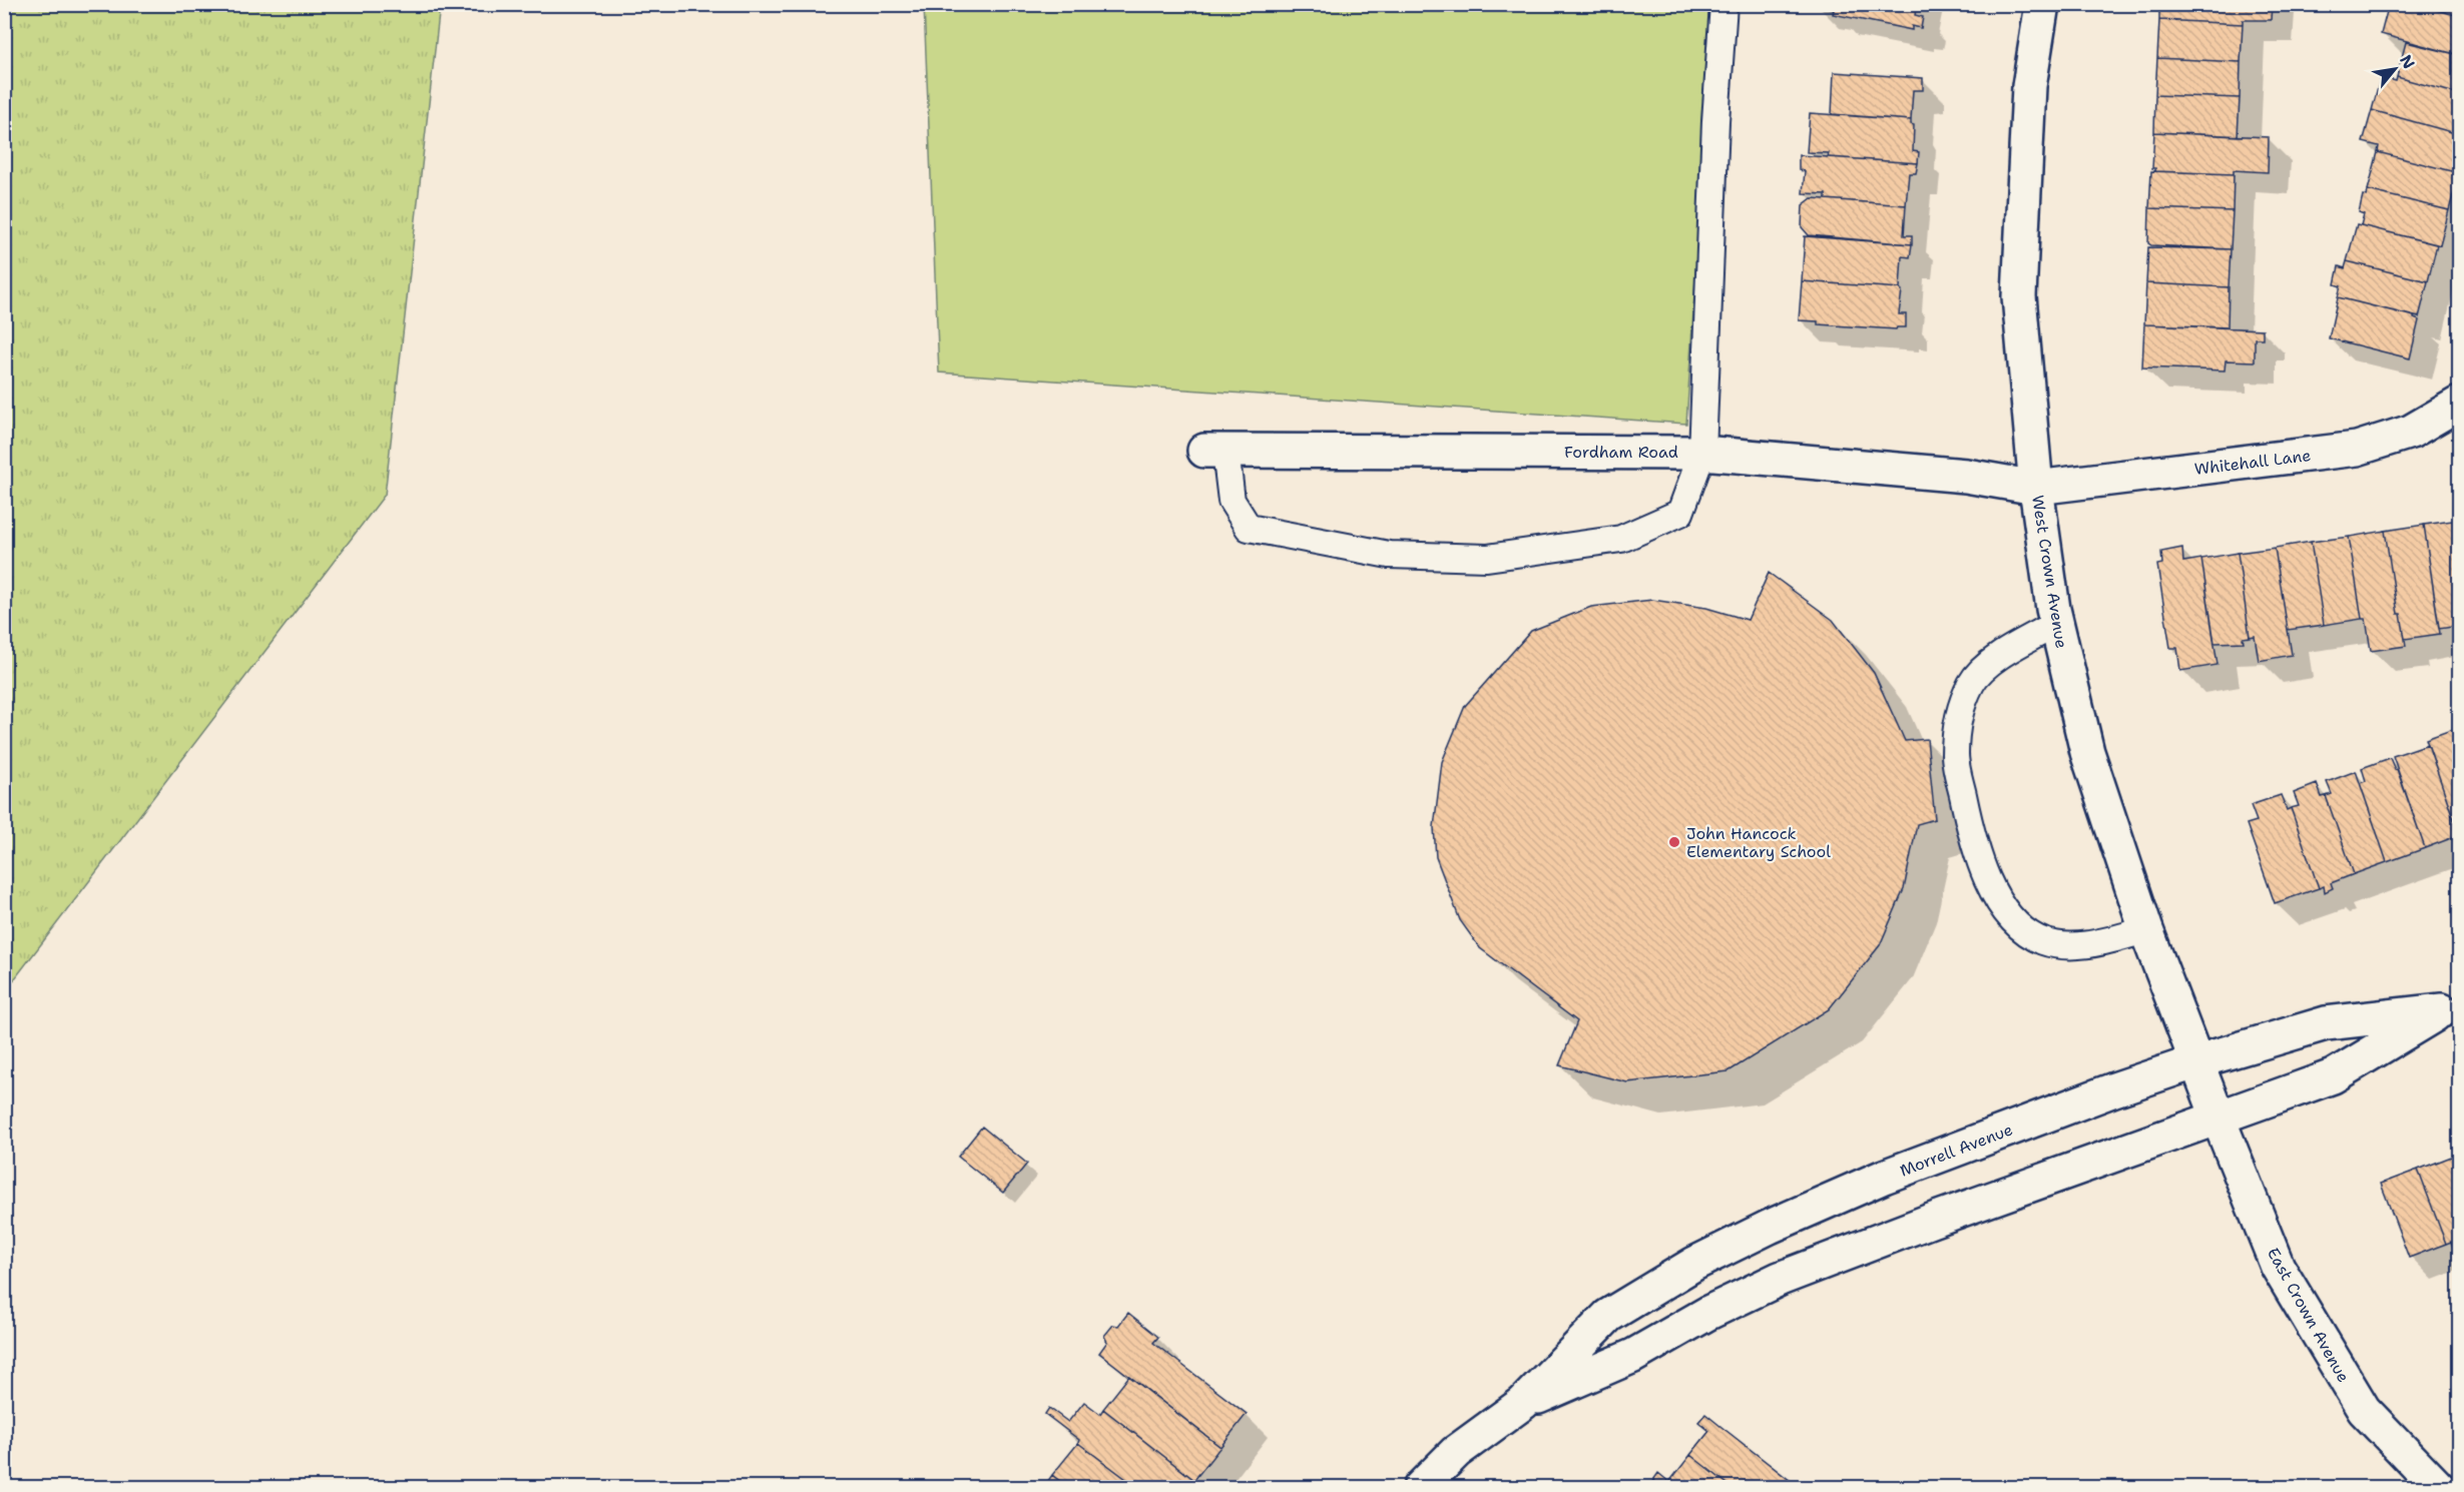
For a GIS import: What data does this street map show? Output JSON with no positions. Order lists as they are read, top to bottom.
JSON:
{
  "streets": {
    "street": [
      "Fordham Road",
      "Whitehall Lane",
      "West Crown Avenue",
      "Morrell Avenue",
      "East Crown Avenue"
    ]
  },
  "crossings": [
    ["Fordham Road", "Whitehall Lane"],
    ["Fordham Road", "West Crown Avenue"],
    ["Whitehall Lane", "West Crown Avenue"],
    ["West Crown Avenue", "Morrell Avenue"],
    ["West Crown Avenue", "East Crown Avenue"],
    ["Morrell Avenue", "East Crown Avenue"]
  ],
  "places": ["John Hancock Elementary School"],
  "north": "top right"
}
